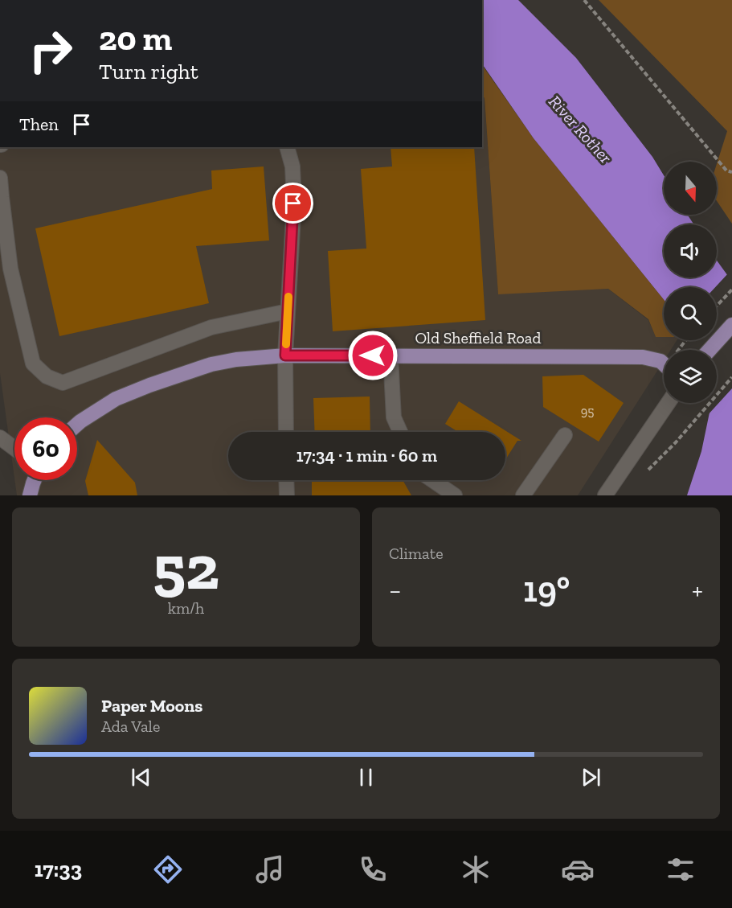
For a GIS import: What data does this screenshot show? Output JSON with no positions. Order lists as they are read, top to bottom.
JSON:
{
  "streets": {
    "main road": ["Old Sheffield Road"]
  },
  "water": ["River Rother"],
  "house_numbers": ["95"],
  "north": "bottom",
  "page": {
    "turn": ["20 m", "Turn right"],
    "then": "Then",
    "limit": "60",
    "trip": "17:34 · 1 min · 60 m",
    "tile": [
      ["52", "km/h"],
      "Climate"
    ],
    "heat": ["−", "19°", "+"],
    "song": ["Paper Moons", "Ada Vale"],
    "tabs": "17:33"
  }
}
